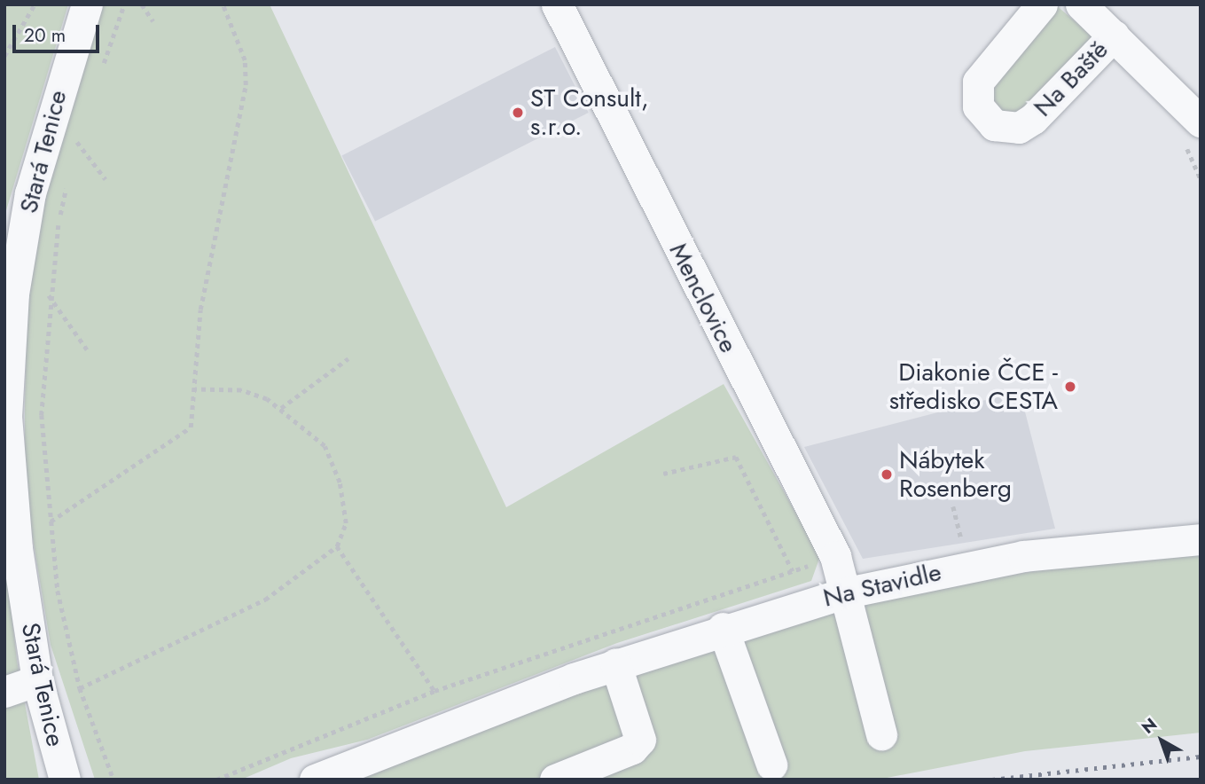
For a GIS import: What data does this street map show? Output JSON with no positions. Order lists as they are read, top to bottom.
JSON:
{
  "streets": {
    "street": [
      "Na Baště",
      "Stará Tenice",
      "Menclovice",
      "Na Stavidle"
    ]
  },
  "crossings": [
    ["Menclovice", "Na Stavidle"]
  ],
  "places": ["ST Consult, s.r.o.", "Diakonie ČCE - středisko CESTA", "Nábytek Rosenberg"],
  "scale_bar": "20 m",
  "north": "top left"
}
